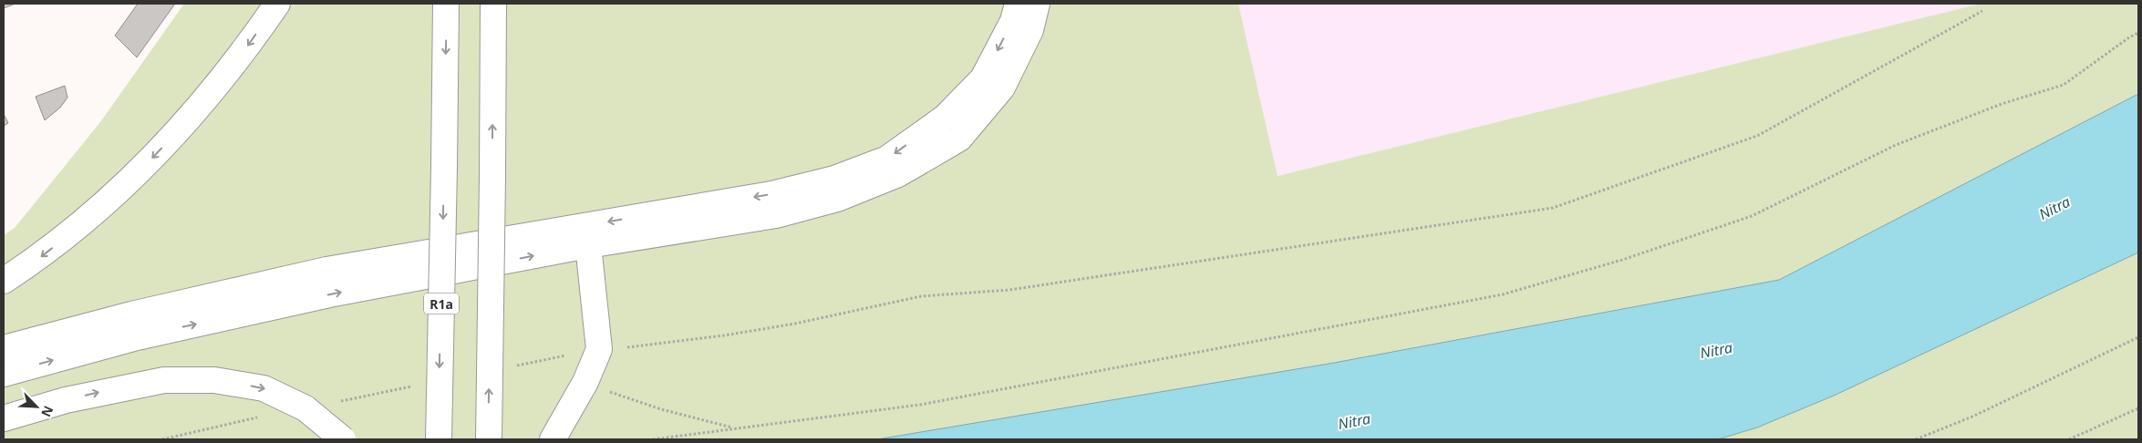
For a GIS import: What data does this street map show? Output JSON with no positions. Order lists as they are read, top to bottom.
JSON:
{
  "streets": {
    "main road": ["R1a"]
  },
  "water": ["Nitra"],
  "north": "bottom right"
}
